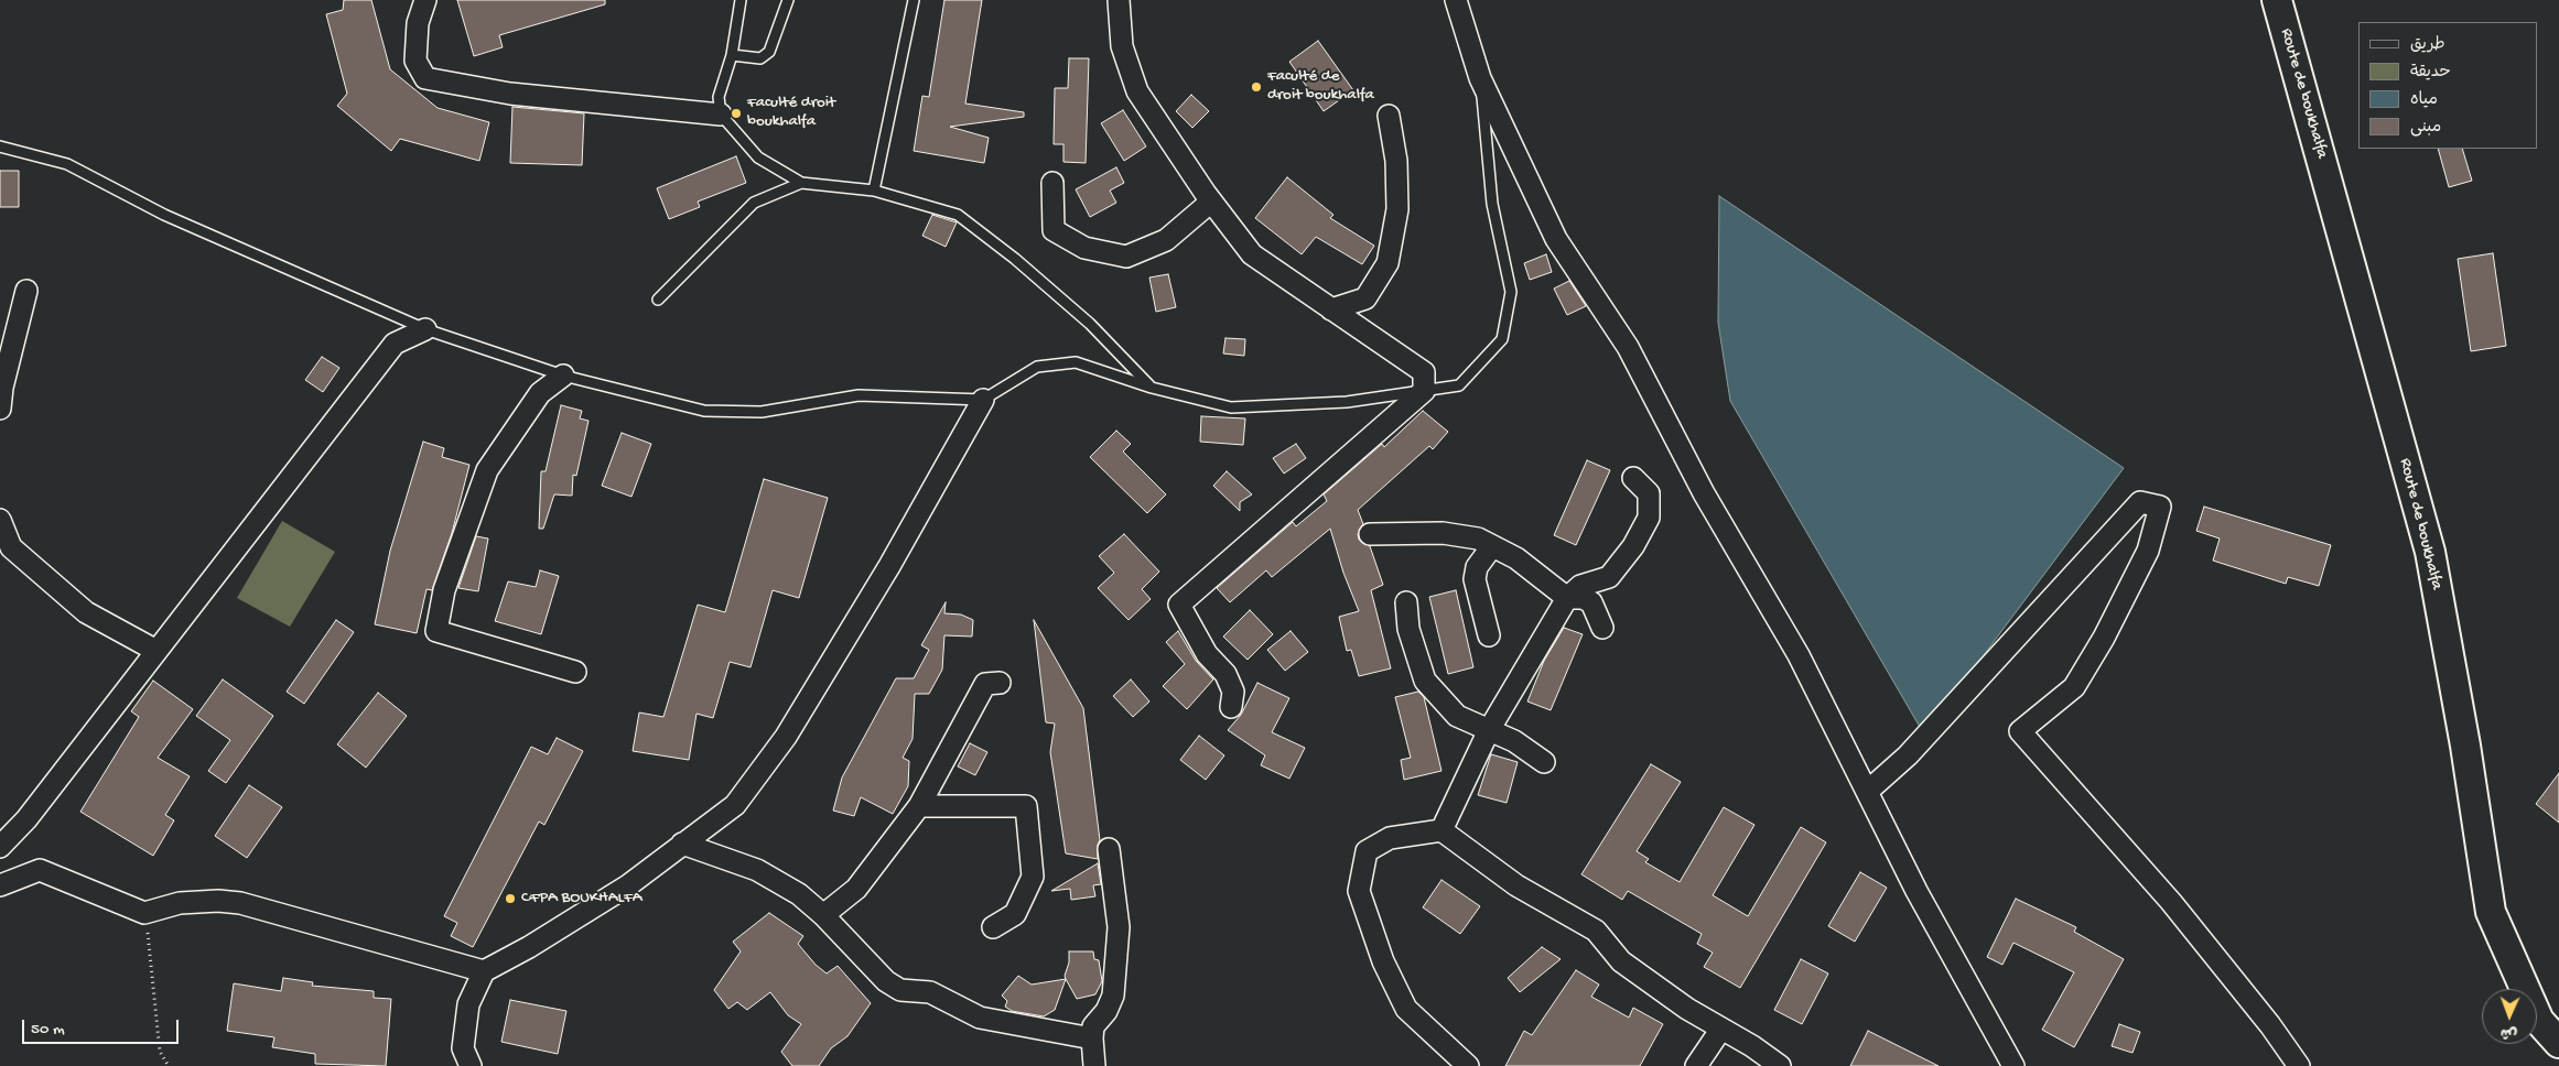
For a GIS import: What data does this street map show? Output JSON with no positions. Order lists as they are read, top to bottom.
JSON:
{
  "streets": {
    "street": ["Route de boukhalfa"]
  },
  "places": ["Faculté de droit boukhalfa", "Faculté droit boukhalfa", "CFPA BOUKHALFA"],
  "legend": [
    "طريق",
    "حديقة",
    "مياه",
    "مبنى"
  ],
  "scale_bar": "50 m",
  "north": "bottom"
}
